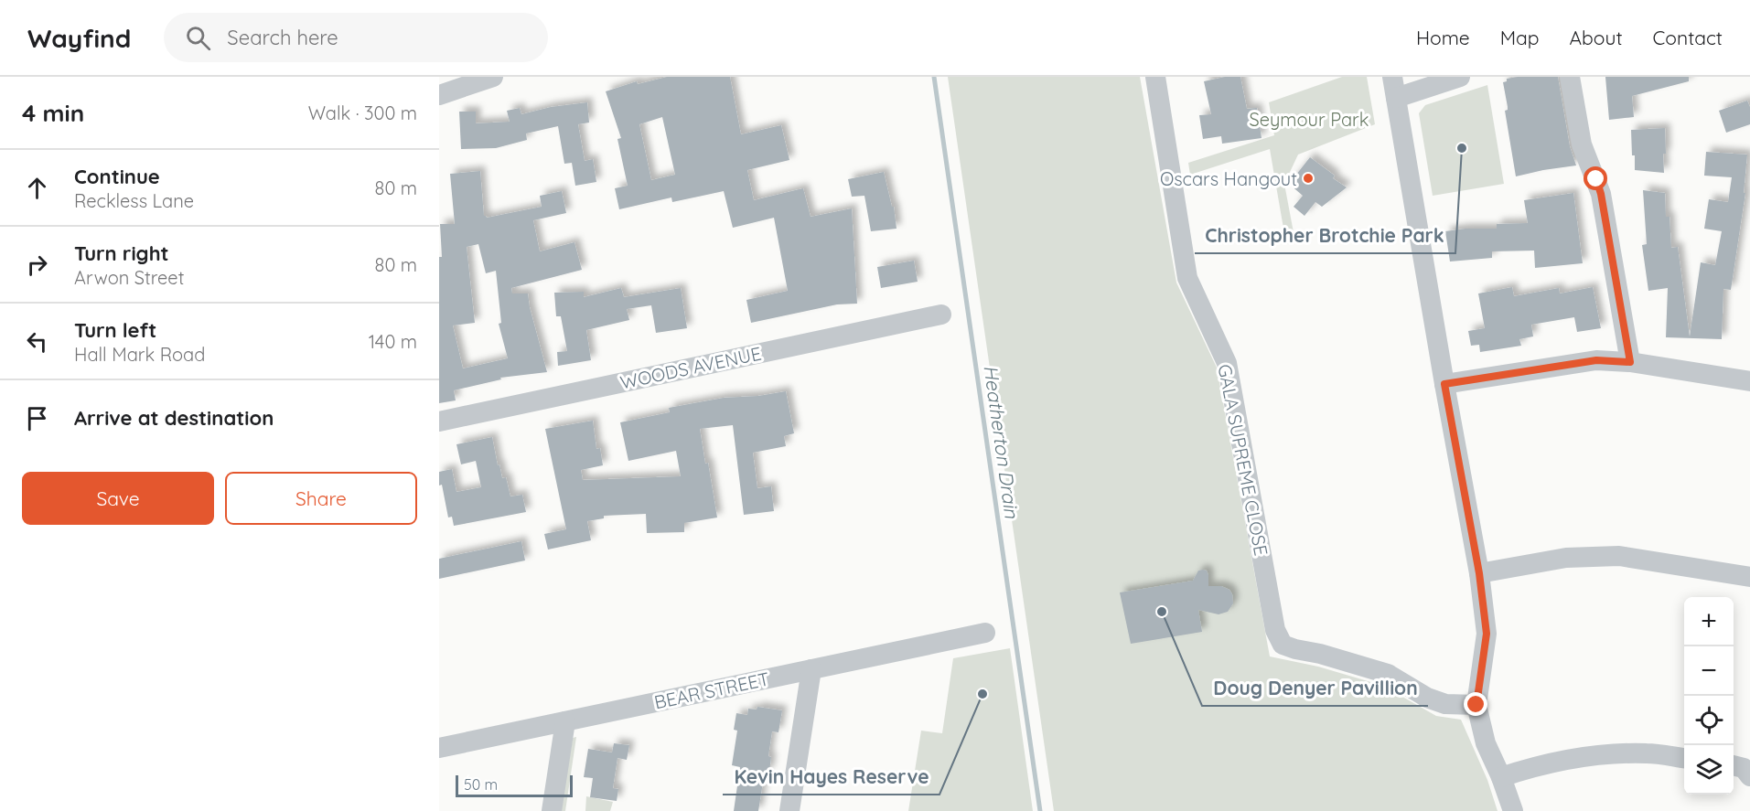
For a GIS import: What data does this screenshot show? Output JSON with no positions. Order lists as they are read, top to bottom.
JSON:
{
  "streets": {
    "street": ["WOODS AVENUE", "GALA SUPREME CLOSE", "BEAR STREET"]
  },
  "water": ["Heatherton Drain"],
  "parks": ["Seymour Park"],
  "places": [
    "Christopher Brotchie Park",
    "Oscars Hangout",
    "Doug Denyer Pavillion",
    "Kevin Hayes Reserve"
  ],
  "scale_bar": "50 m",
  "page": {
    "header": "Wayfind",
    "search": "Search here",
    "nav": [
      "Home",
      "Map",
      "About",
      "Contact"
    ],
    "heading": ["4 min", "Walk · 300 m"],
    "list": [
      ["Continue", "Reckless Lane", "80 m"],
      ["Turn right", "Arwon Street", "80 m"],
      ["Turn left", "Hall Mark Road", "140 m"],
      "Arrive at destination"
    ],
    "buttons": ["Save", "Share"],
    "map_buttons": ["+", "−"],
    "scale": "50 m"
  }
}
